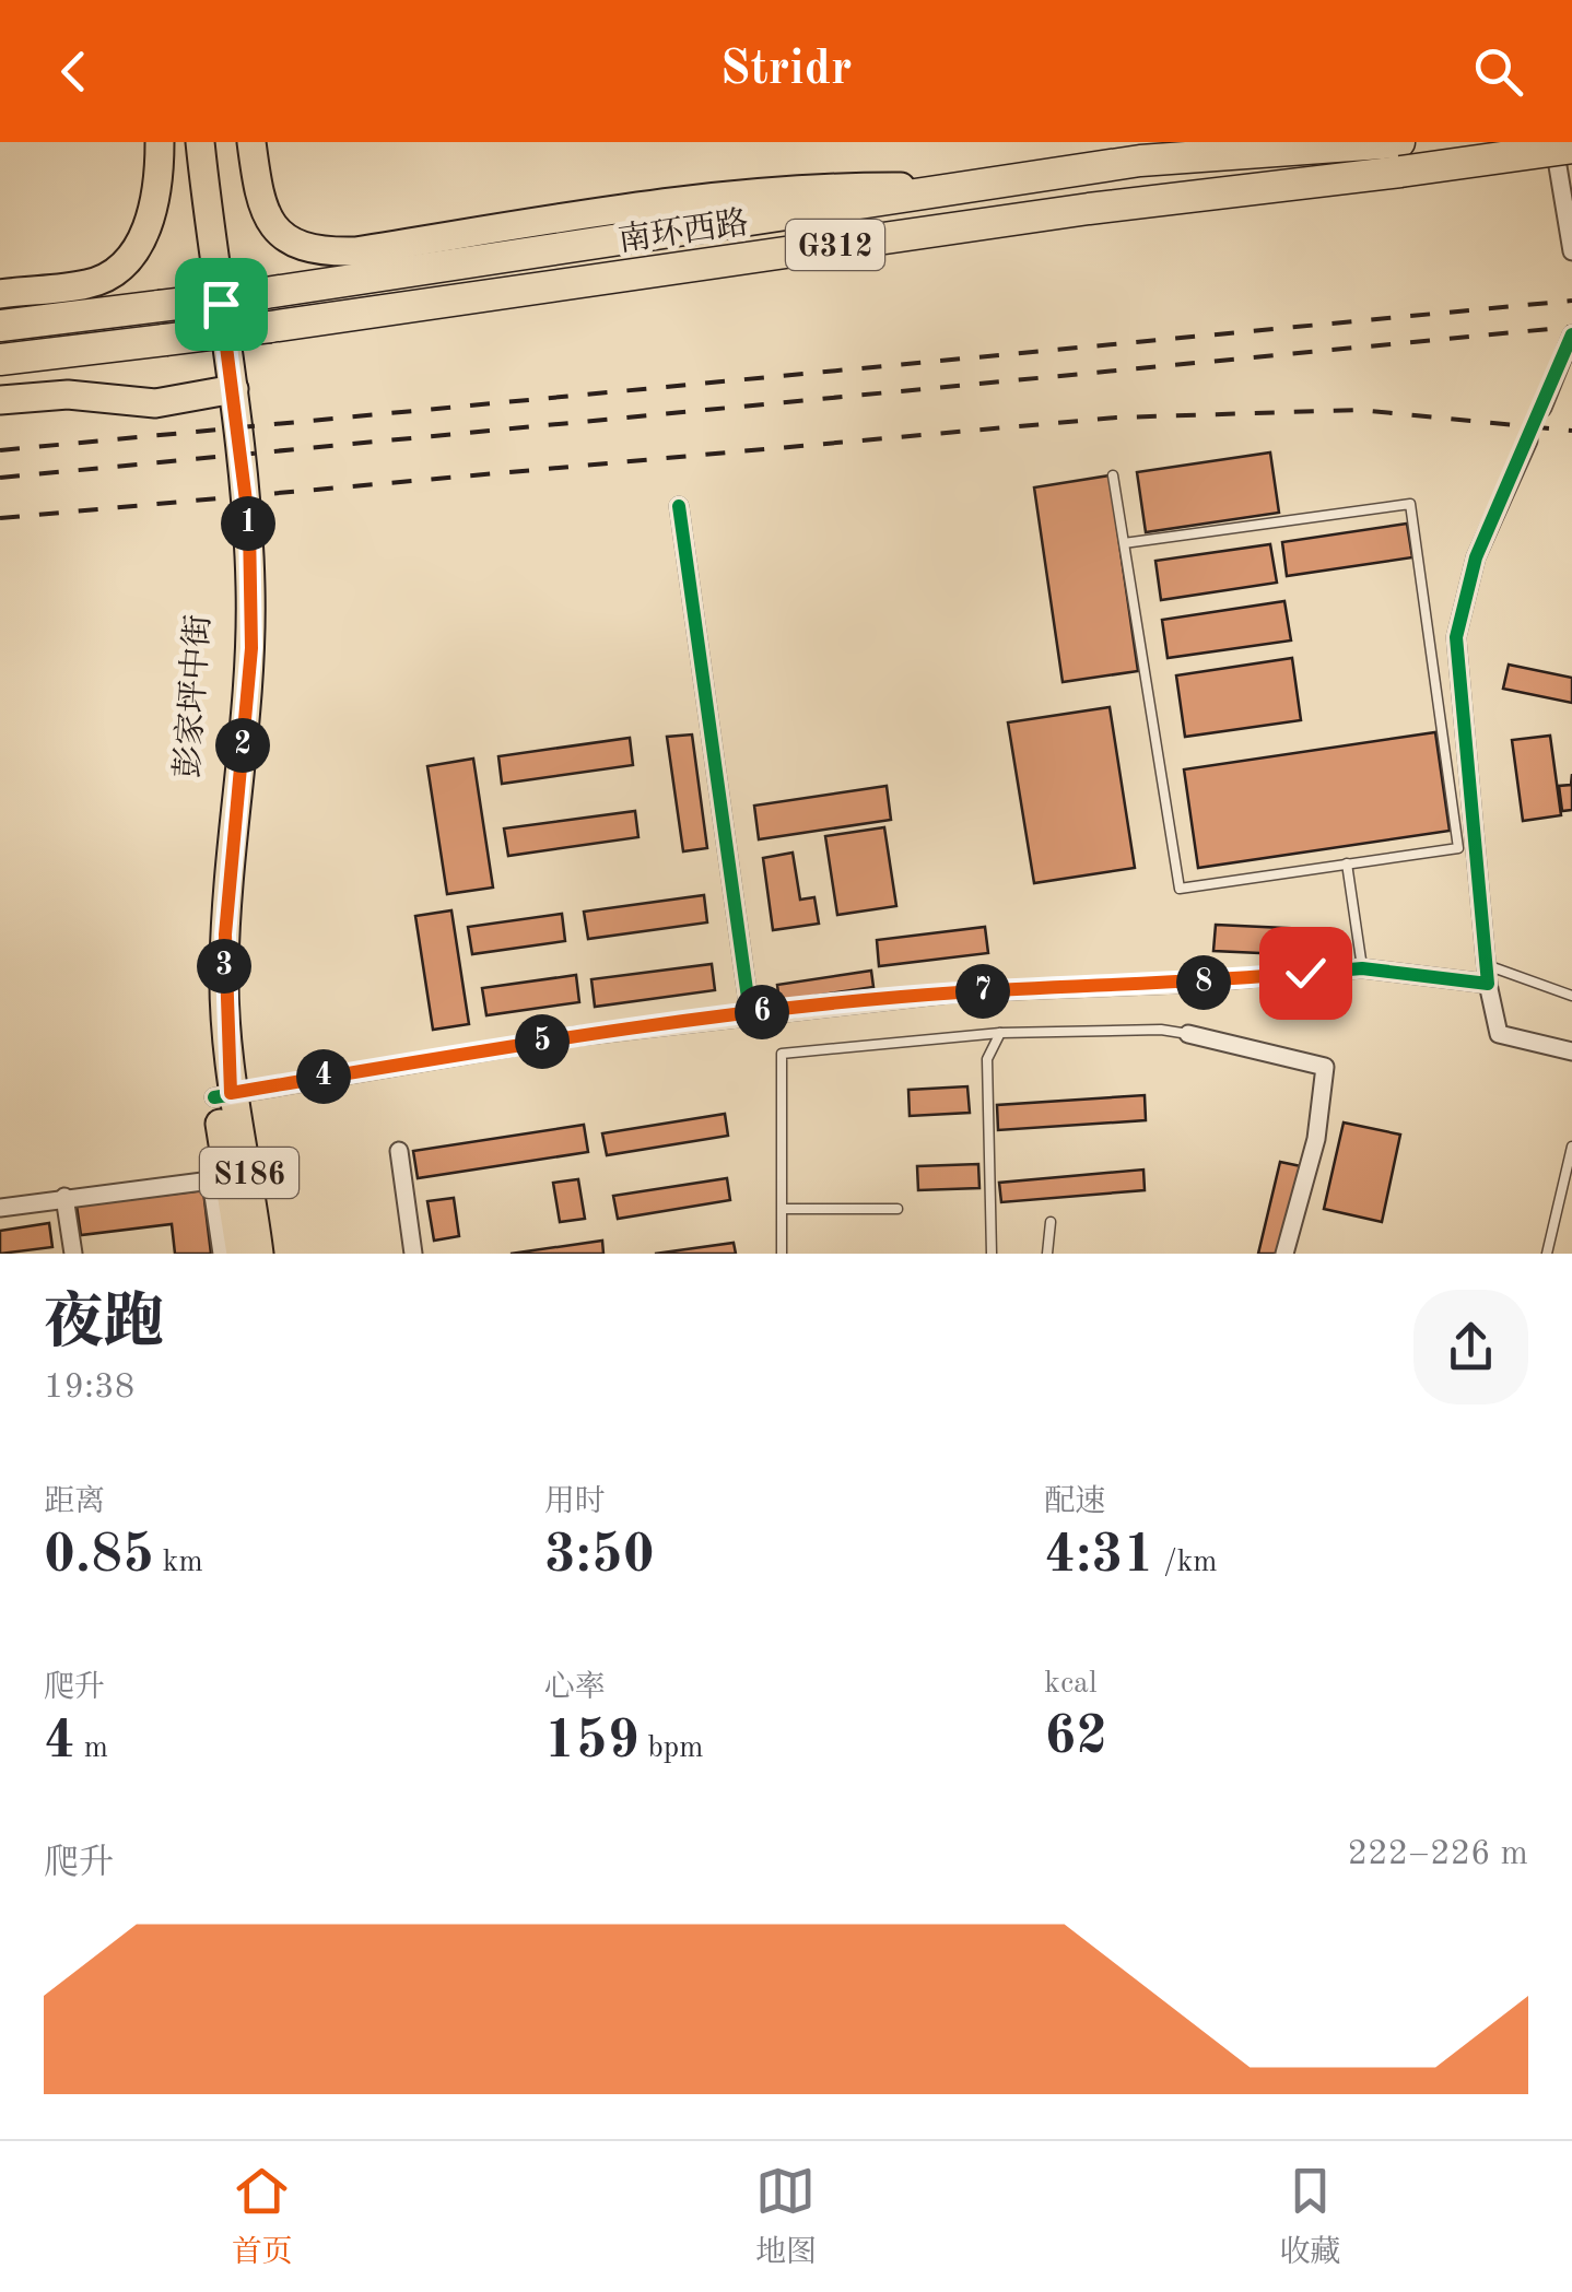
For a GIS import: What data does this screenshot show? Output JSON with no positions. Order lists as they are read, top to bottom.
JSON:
{
  "streets": {
    "highway": ["南环西路", "G312"],
    "main road": ["彭家坪中街", "S186"]
  },
  "page": {
    "header": "Stridr",
    "pins": [
      "1",
      "2",
      "3",
      "8",
      "7",
      "6",
      "5",
      "4"
    ],
    "heading": ["夜跑", "19:38"],
    "stats": [
      ["距离", "0.85 km"],
      ["用时", "3:50"],
      ["配速", "4:31 /km"],
      ["爬升", "4 m"],
      ["心率", "159 bpm"],
      ["kcal", "62"]
    ],
    "chart": ["爬升", "222–226 m"],
    "tabs": ["首页", "地图", "收藏"]
  }
}
